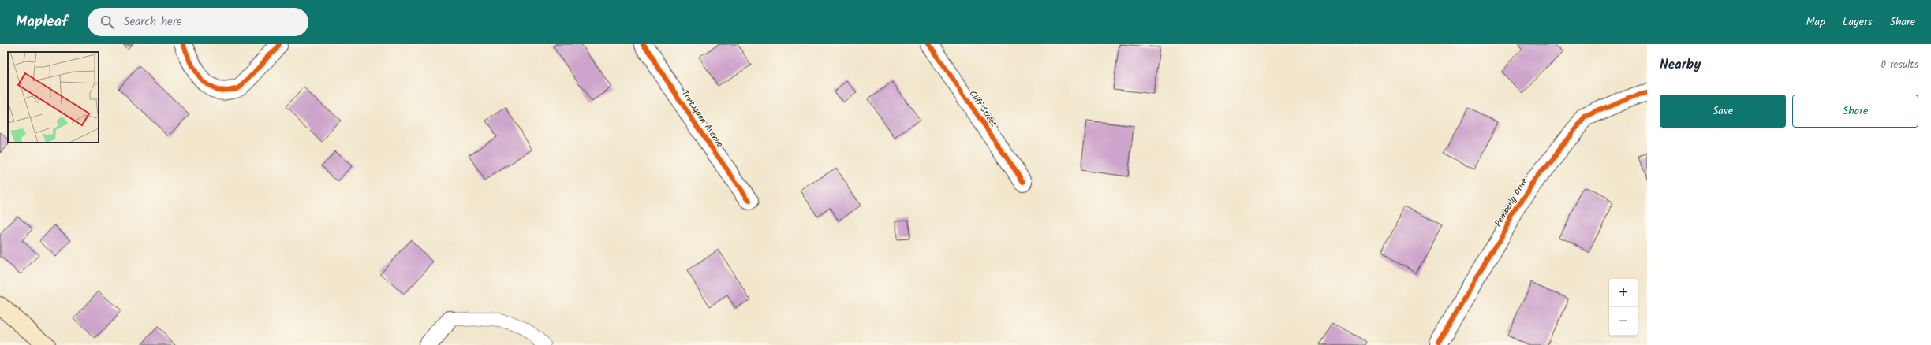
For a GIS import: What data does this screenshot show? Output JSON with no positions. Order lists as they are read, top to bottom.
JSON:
{
  "streets": {
    "street": ["Cliff Street", "Tontaquon Avenue", "Pemberly Drive"]
  },
  "page": {
    "header": "Mapleaf",
    "search": "Search here",
    "nav": ["Map", "Layers", "Share"],
    "heading": ["Nearby", "0 results"],
    "buttons": ["Save", "Share"],
    "map_buttons": ["+", "−"]
  }
}
